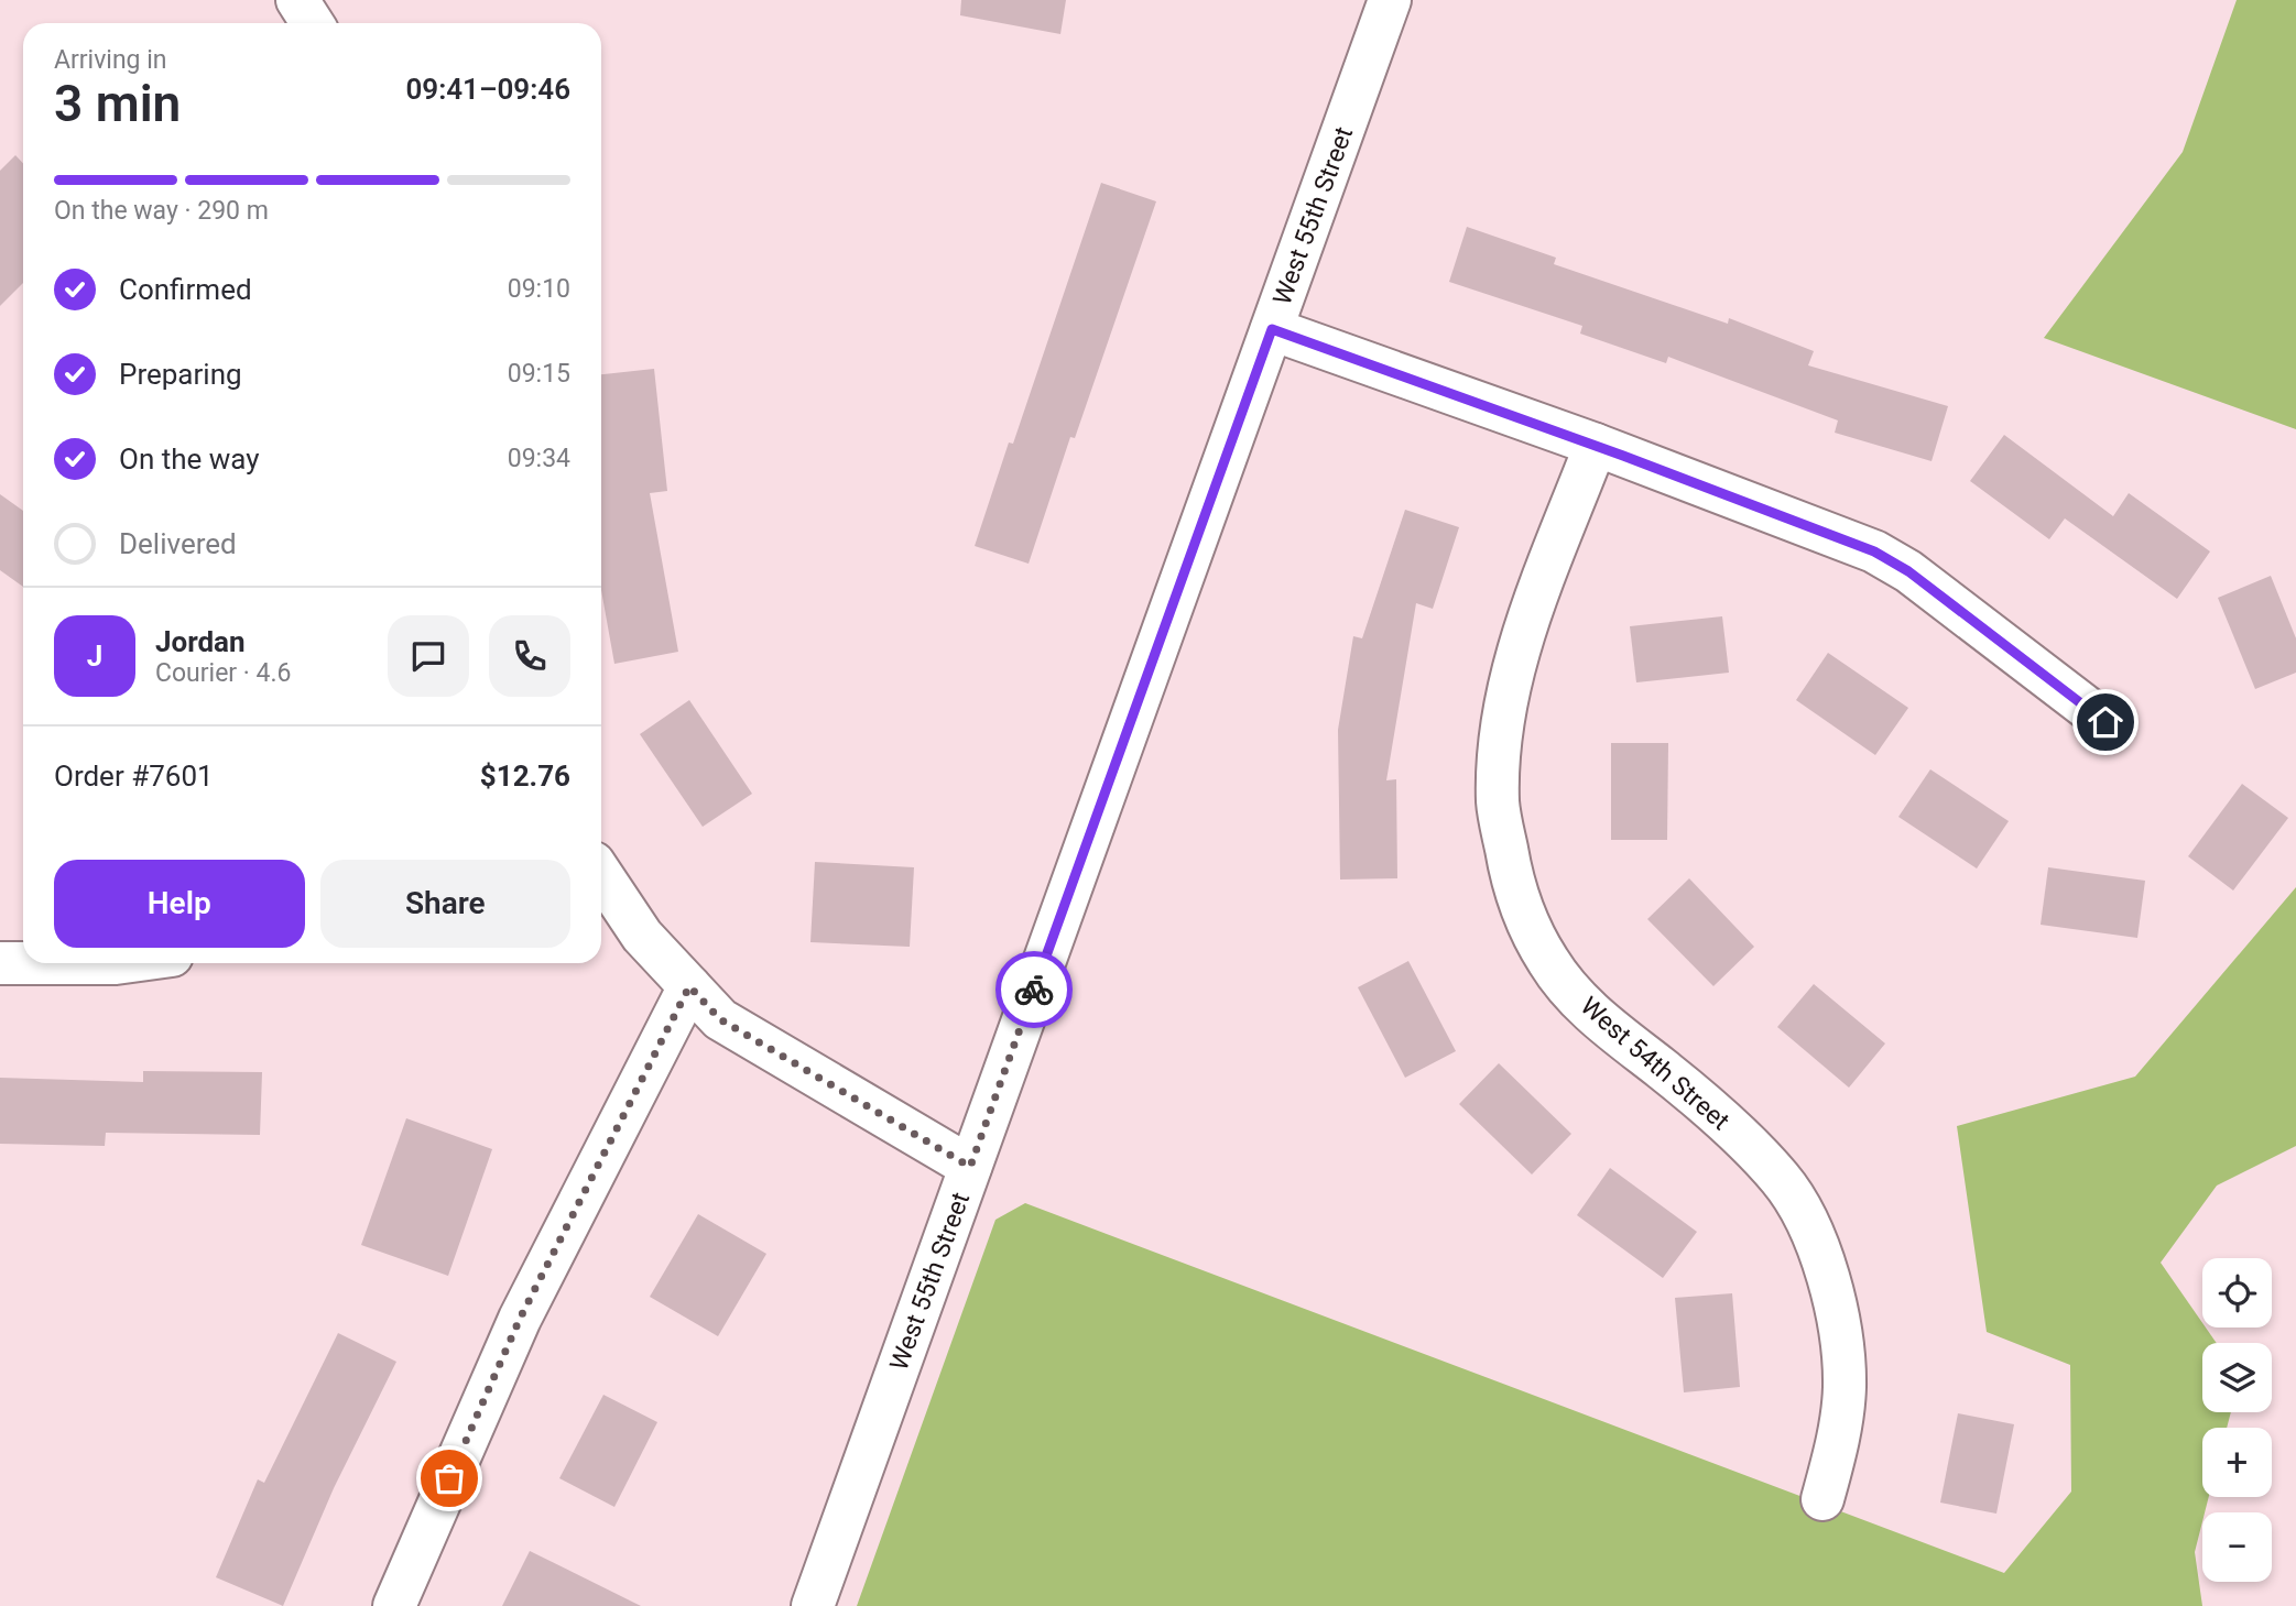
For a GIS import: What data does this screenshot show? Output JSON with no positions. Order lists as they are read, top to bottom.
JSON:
{
  "streets": {
    "street": ["West 55th Street", "West 54th Street"]
  },
  "page": {
    "heading": ["3 min", "Arriving in", "09:41–09:46"],
    "panel": [
      "Jordan",
      "Courier · 4.6",
      "Order #7601",
      "$12.76"
    ],
    "bar": "On the way · 290 m",
    "list": [
      ["Confirmed", "09:10"],
      ["Preparing", "09:15"],
      ["On the way", "09:34"],
      "Delivered"
    ],
    "round": "J",
    "buttons": ["Help", "Share"],
    "map_buttons": ["+", "−"]
  }
}
